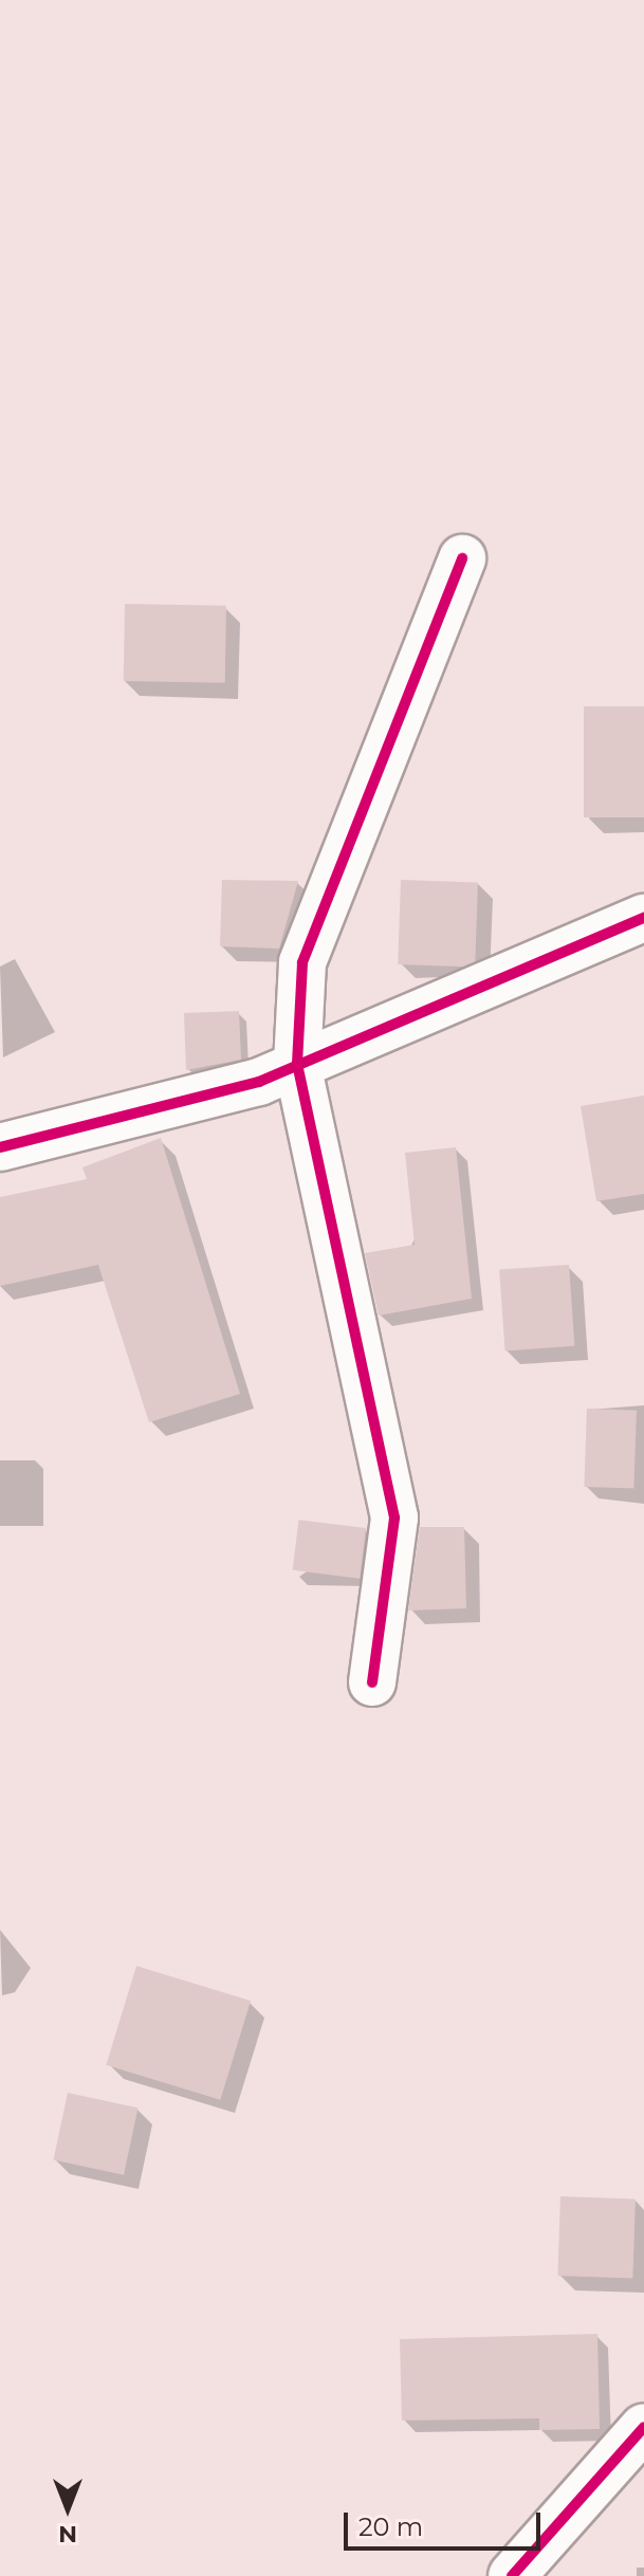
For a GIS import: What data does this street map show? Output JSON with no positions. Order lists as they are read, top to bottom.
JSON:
{
  "scale_bar": "20 m",
  "north": "bottom"
}
